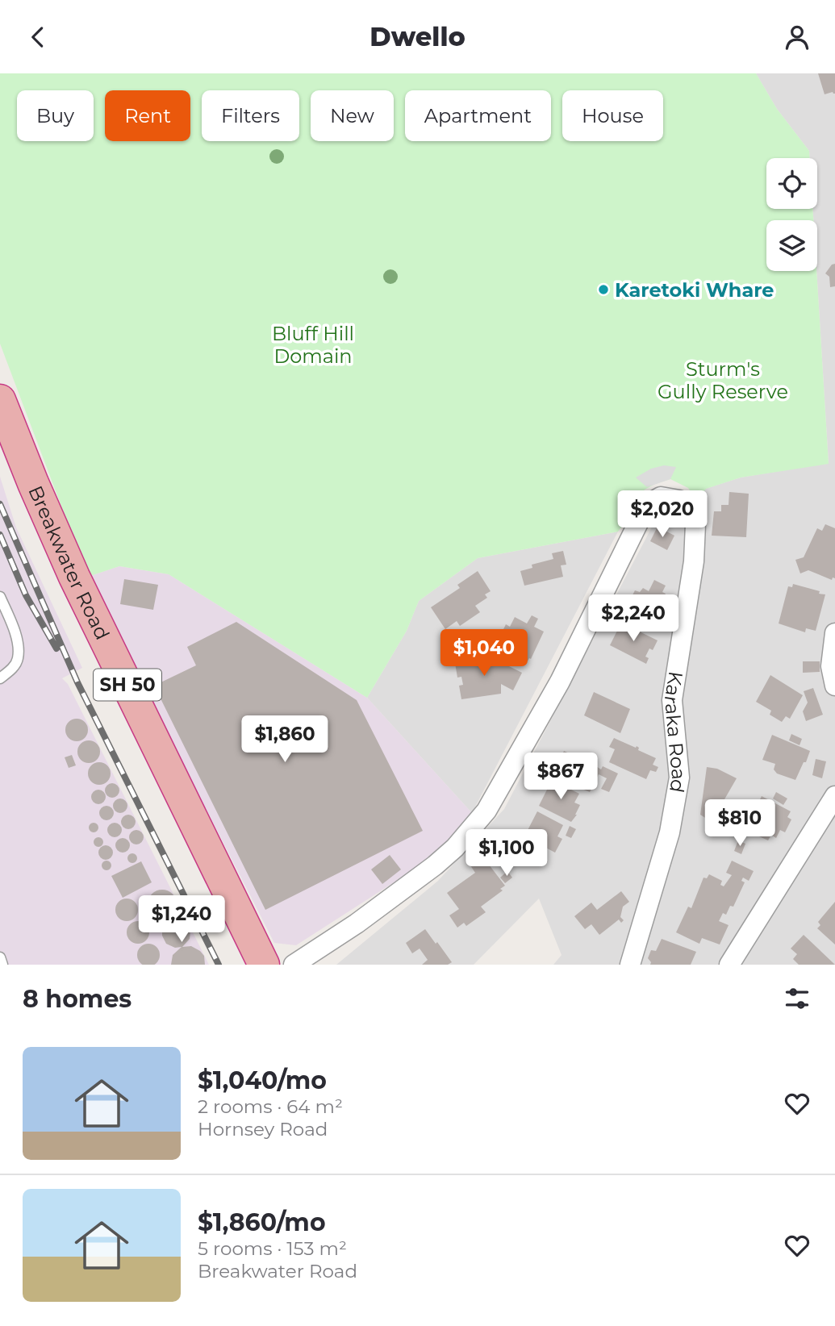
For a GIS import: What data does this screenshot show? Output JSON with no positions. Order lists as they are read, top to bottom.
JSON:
{
  "streets": {
    "highway": ["Breakwater Road", "SH 50"],
    "street": ["Karaka Road"]
  },
  "parks": ["Bluff Hill Domain", "Sturm's Gully Reserve"],
  "places": ["Karetoki Whare"],
  "page": {
    "header": "Dwello",
    "chip": [
      "Buy",
      "Rent",
      "Filters",
      "New",
      "Apartment",
      "House"
    ],
    "price": [
      "$2,020",
      "$2,240",
      "$1,040",
      "$1,860",
      "$867",
      "$810",
      "$1,100",
      "$1,240"
    ],
    "heading": "8 homes",
    "list": [
      {
        "name": "$1,040/mo",
        "note": "2 rooms · 64 m² · Hornsey Road"
      },
      {
        "name": "$1,860/mo",
        "note": "5 rooms · 153 m² · Breakwater Road"
      }
    ]
  }
}
